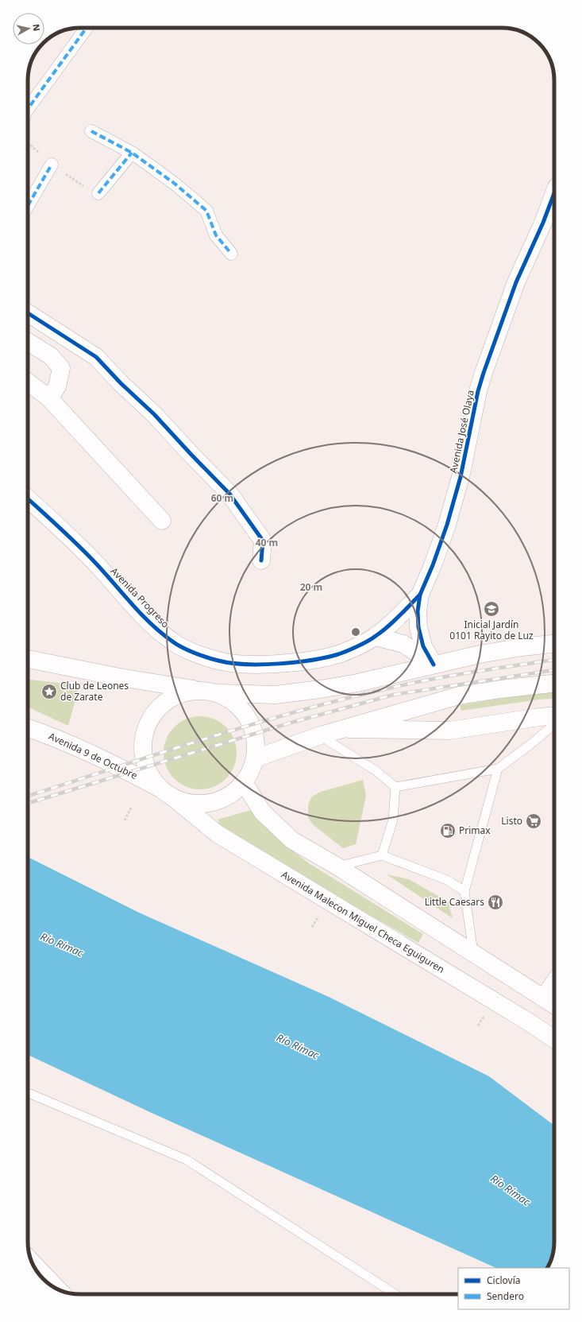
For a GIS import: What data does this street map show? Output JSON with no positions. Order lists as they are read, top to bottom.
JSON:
{
  "streets": {
    "main road": [
      "Avenida José Olaya",
      "Avenida Progreso",
      "Avenida 9 de Octubre",
      "Avenida Malecon Miguel Checa Eguiguren"
    ]
  },
  "crossings": [
    ["Avenida José Olaya", "Avenida Progreso"],
    ["Avenida 9 de Octubre", "Avenida Malecon Miguel Checa Eguiguren"]
  ],
  "water": ["Río Rímac"],
  "places": {
    "school or university": ["Inicial Jardín 0101 Rayito de Luz"],
    "place": ["Club de Leones de Zarate"],
    "supermarket": ["Listo"],
    "fuel station": ["Primax"],
    "restaurant": ["Little Caesars"]
  },
  "legend": ["Ciclovía", "Sendero"],
  "north": "right",
  "rings": ["60 m", "40 m", "20 m"]
}
